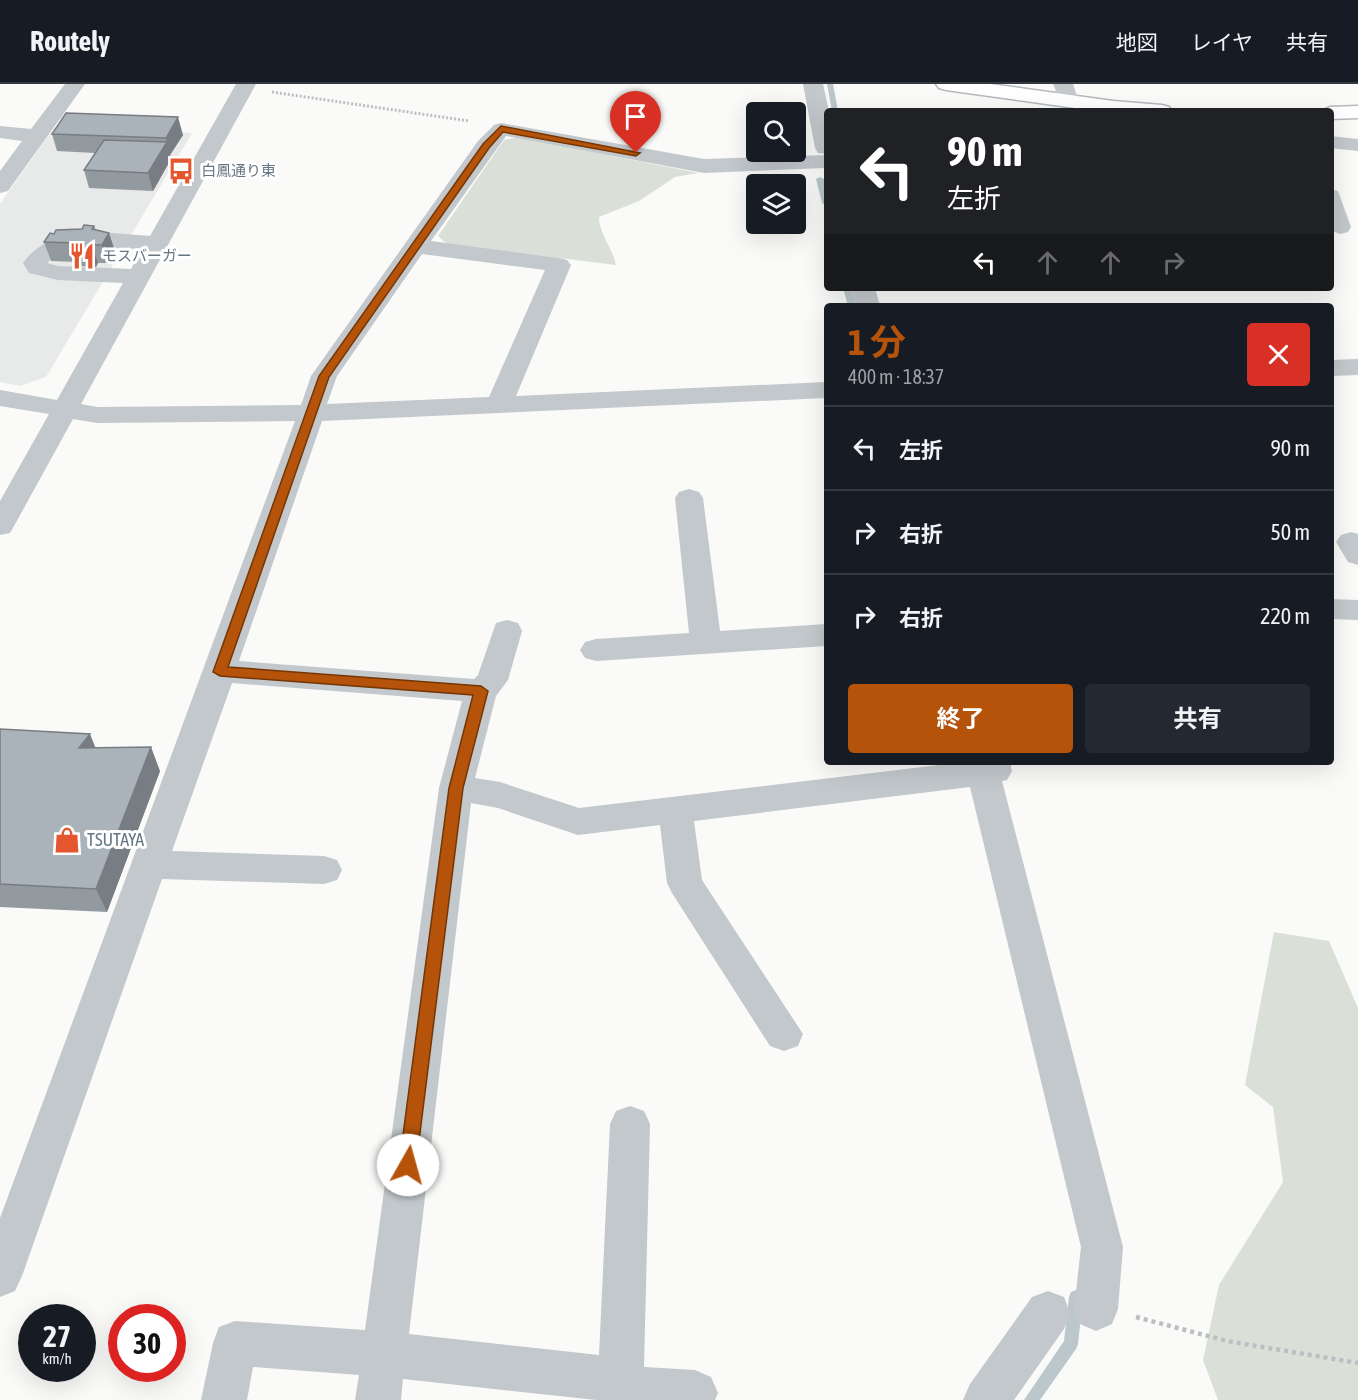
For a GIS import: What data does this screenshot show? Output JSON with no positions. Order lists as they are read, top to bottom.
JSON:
{
  "places": {
    "bus stop": ["白鳳通り東"],
    "restaurant": ["モスバーガー"],
    "shop": ["TSUTAYA"]
  },
  "page": {
    "header": "Routely",
    "nav": ["地図", "レイヤ", "共有"],
    "turn": ["90 m", "左折"],
    "heading": ["1 分", "400 m · 18:37"],
    "list": [
      {
        "name": "左折",
        "value": "90 m"
      },
      {
        "name": "右折",
        "value": "50 m"
      },
      {
        "name": "右折",
        "value": "220 m"
      }
    ],
    "buttons": ["終了", "共有"],
    "speed": "27 km/h",
    "limit": "30"
  }
}
